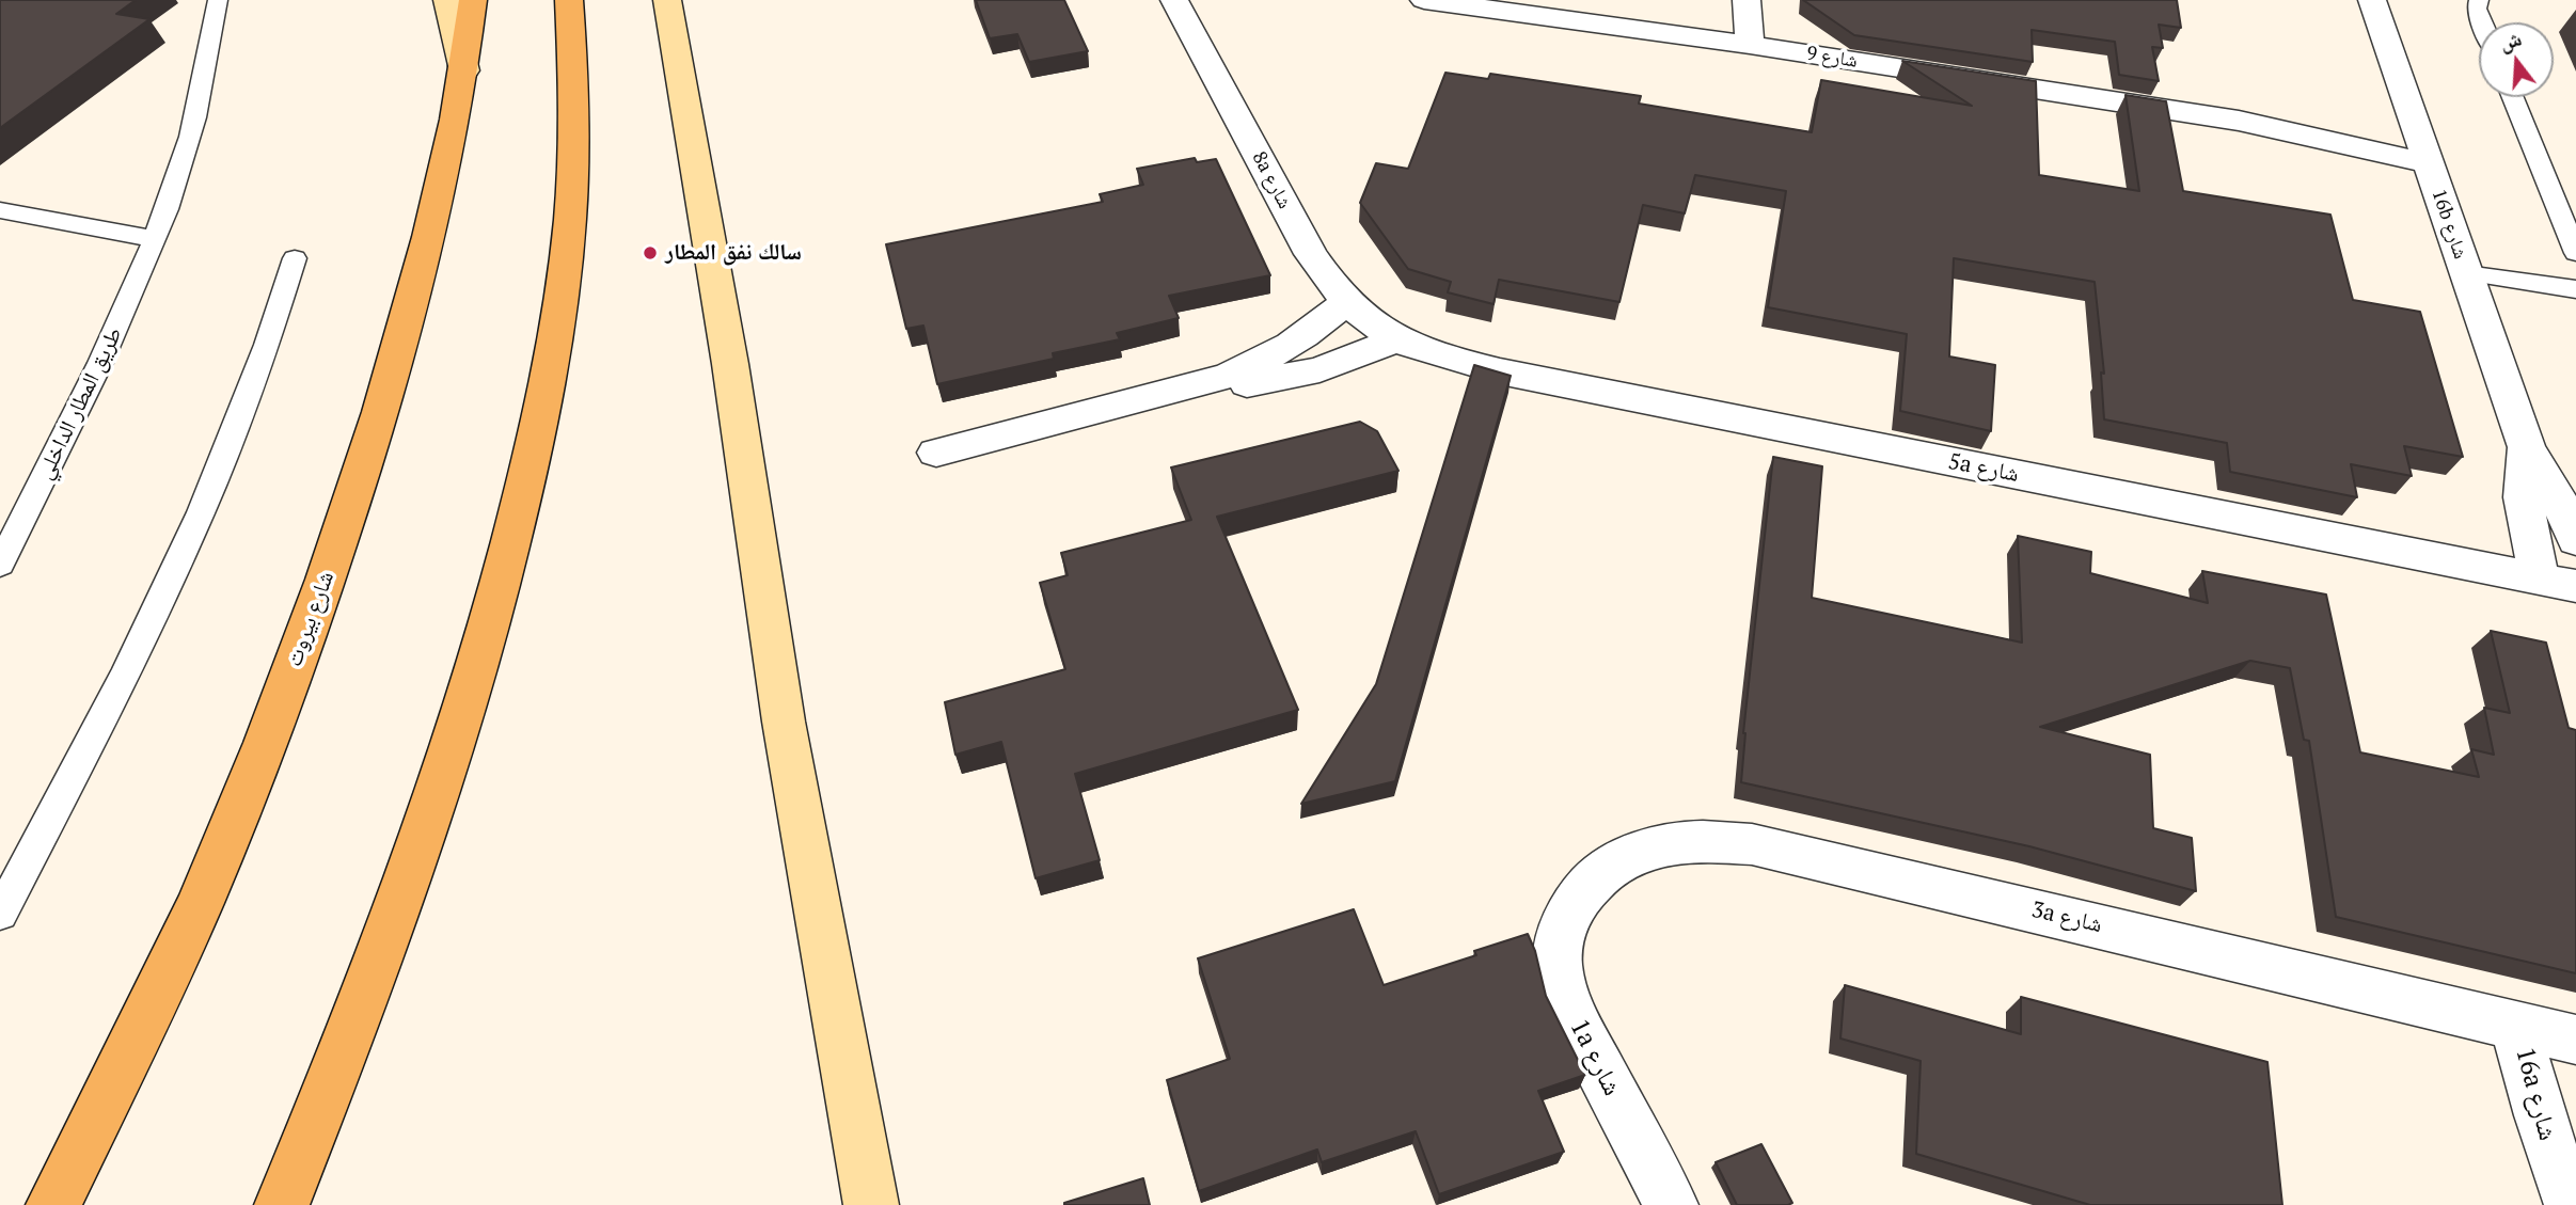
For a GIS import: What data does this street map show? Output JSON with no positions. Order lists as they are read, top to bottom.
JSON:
{
  "streets": {
    "main road": ["شارع بيروت"],
    "street": [
      "شارع 9",
      "8a شارع",
      "16b شارع",
      "5a شارع",
      "3a شارع",
      "1a شارع",
      "16a شارع"
    ],
    "lane": ["طريق المطار الداخلي"]
  },
  "crossings": [
    ["شارع 9", "16b شارع"],
    ["8a شارع", "5a شارع"],
    ["16b شارع", "5a شارع"],
    ["3a شارع", "1a شارع"],
    ["3a شارع", "16a شارع"]
  ],
  "places": ["سالك نفق المطار"],
  "north": "top"
}
